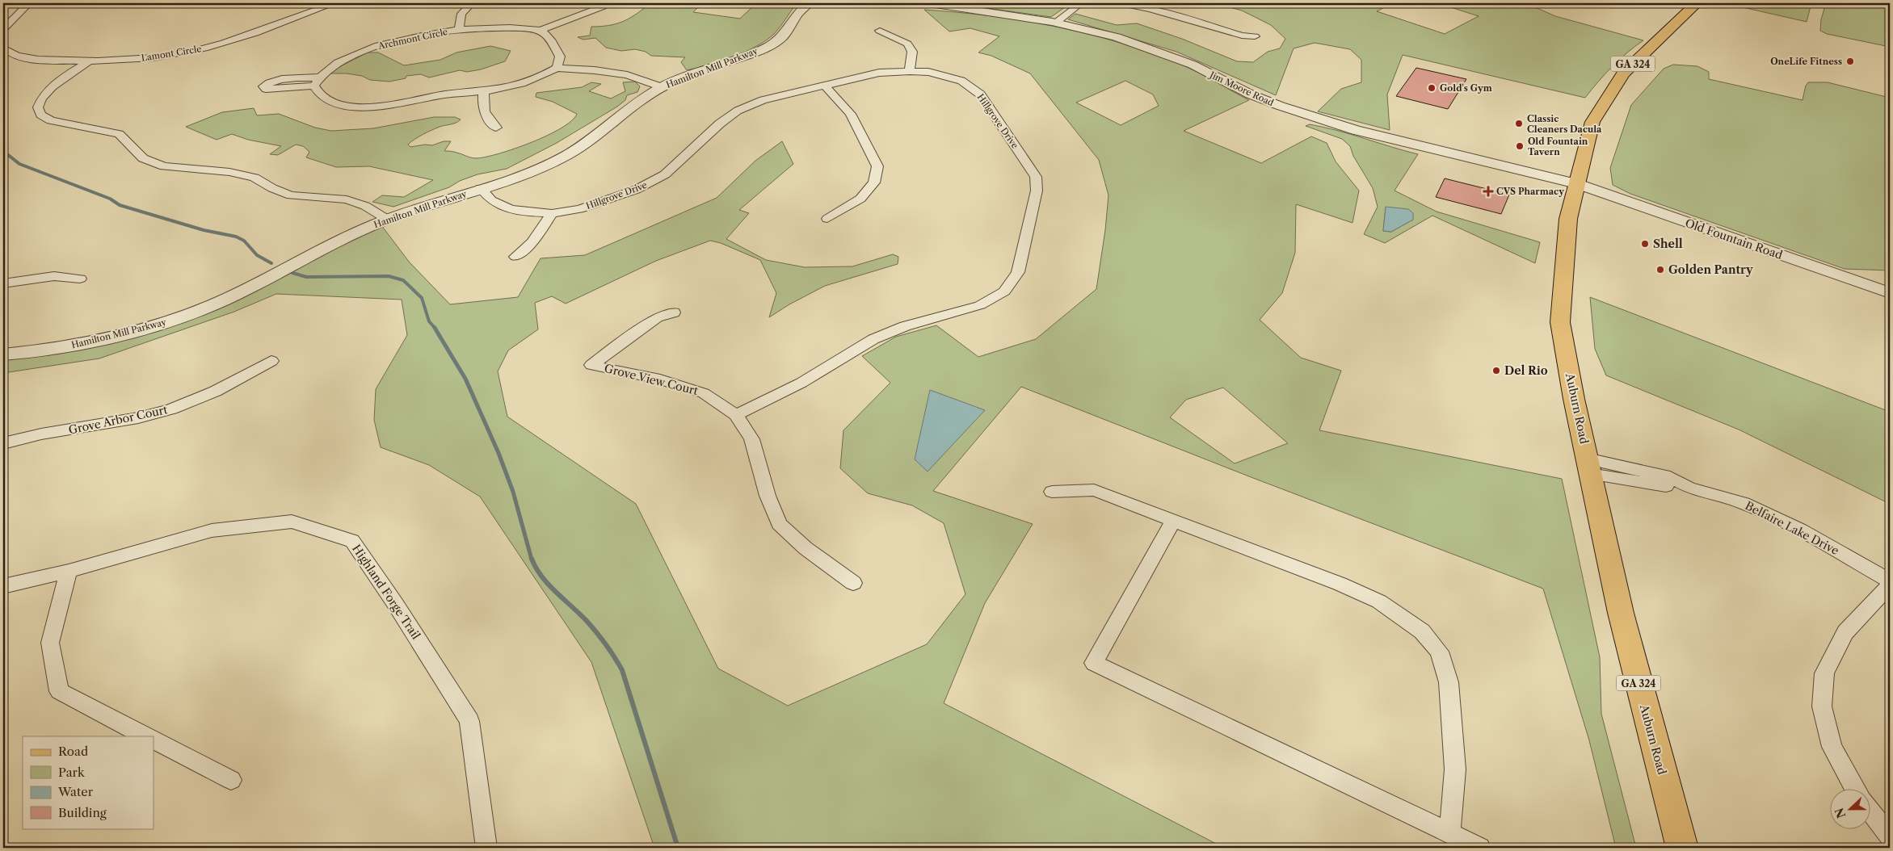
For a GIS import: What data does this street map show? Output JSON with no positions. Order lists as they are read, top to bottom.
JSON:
{
  "streets": {
    "main road": ["GA 324", "Auburn Road"],
    "street": [
      "Archmont Circle",
      "Lamont Circle",
      "Hamilton Mill Parkway",
      "Jim Moore Road",
      "Hillgrove Drive",
      "Old Fountain Road",
      "Grove View Court",
      "Grove Arbor Court",
      "Belfaire Lake Drive",
      "Highland Forge Trail"
    ]
  },
  "crossings": [
    ["Hamilton Mill Parkway", "Hillgrove Drive"],
    ["Jim Moore Road", "Old Fountain Road"],
    ["Jim Moore Road", "Auburn Road"],
    ["Hillgrove Drive", "Grove View Court"],
    ["Old Fountain Road", "Auburn Road"],
    ["Auburn Road", "Belfaire Lake Drive"]
  ],
  "places": {
    "other": [
      "OneLife Fitness",
      "Gold's Gym",
      "Classic Cleaners Dacula",
      "Old Fountain Tavern",
      "Shell",
      "Golden Pantry",
      "Del Rio"
    ],
    "health": ["CVS Pharmacy"]
  },
  "legend": [
    "Road",
    "Park",
    "Water",
    "Building"
  ],
  "north": "left"
}
